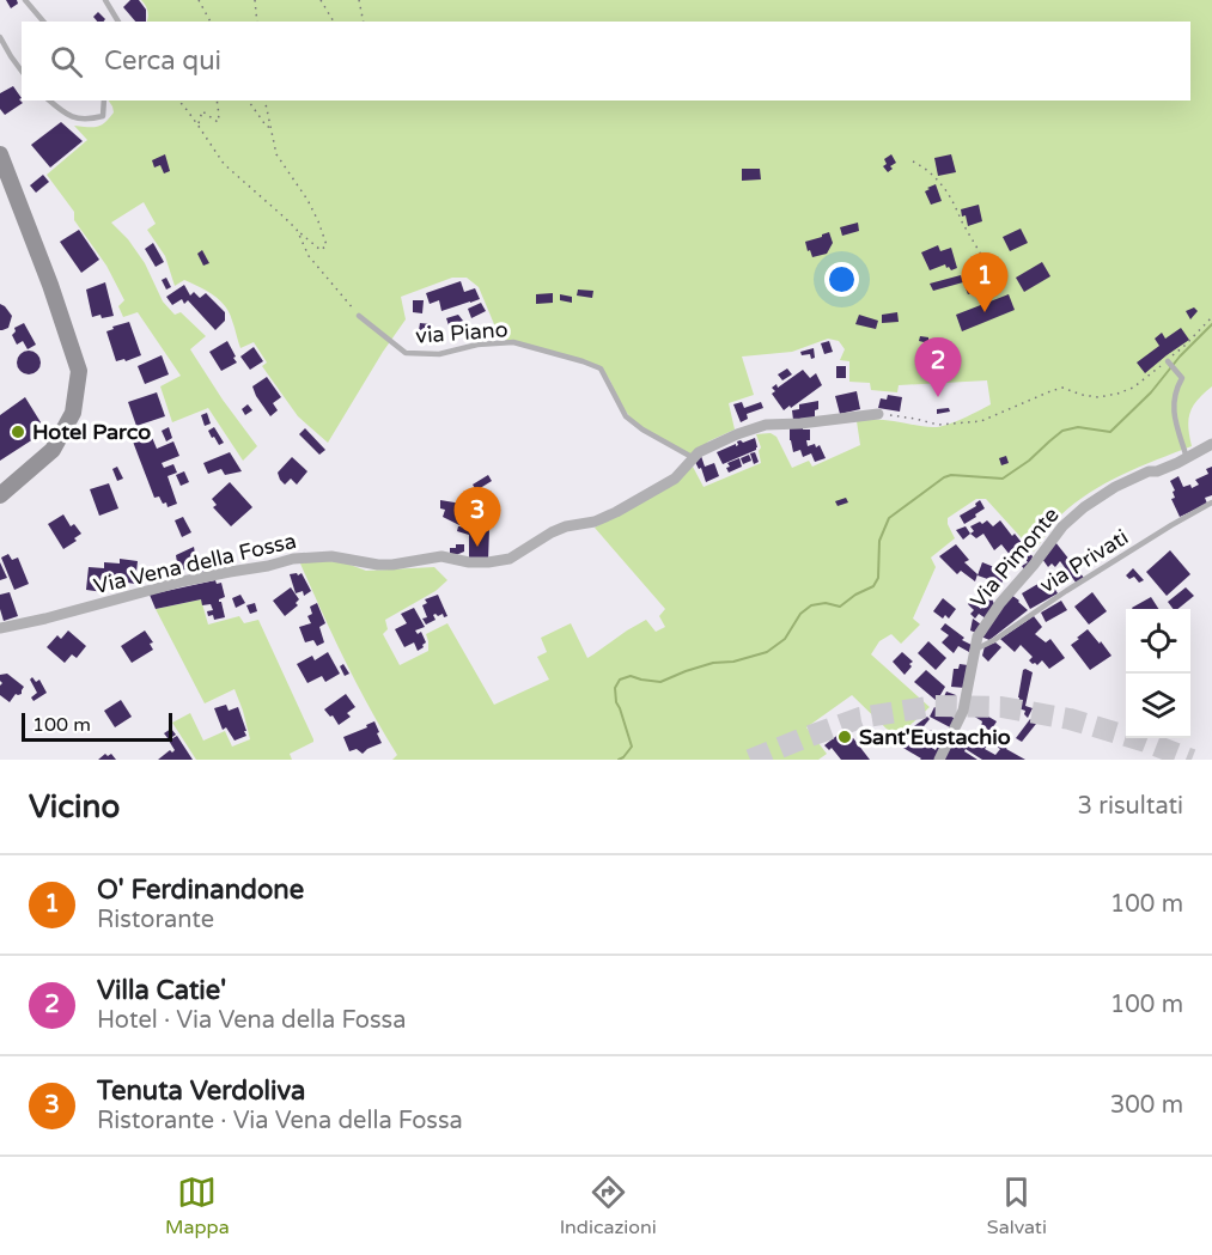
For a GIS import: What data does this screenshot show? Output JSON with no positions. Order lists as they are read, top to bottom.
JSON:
{
  "streets": {
    "street": ["Via Pimonte", "Via Vena della Fossa"],
    "lane": ["via Piano", "via Privati"]
  },
  "crossings": [
    ["via Piano", "Via Vena della Fossa"],
    ["Via Pimonte", "via Privati"]
  ],
  "places": ["Hotel Parco", "Sant'Eustachio"],
  "scale_bar": "100 m",
  "page": {
    "search": "Cerca qui",
    "pins": ["1", "2", "3"],
    "scale": "100 m",
    "heading": ["Vicino", "3 risultati"],
    "list": [
      {
        "mark": "1",
        "name": "O' Ferdinandone",
        "note": "Ristorante",
        "value": "100 m"
      },
      {
        "mark": "2",
        "name": "Villa Catie'",
        "note": "Hotel · Via Vena della Fossa",
        "value": "100 m"
      },
      {
        "mark": "3",
        "name": "Tenuta Verdoliva",
        "note": "Ristorante · Via Vena della Fossa",
        "value": "300 m"
      }
    ],
    "nav": ["Mappa", "Indicazioni", "Salvati"]
  }
}
